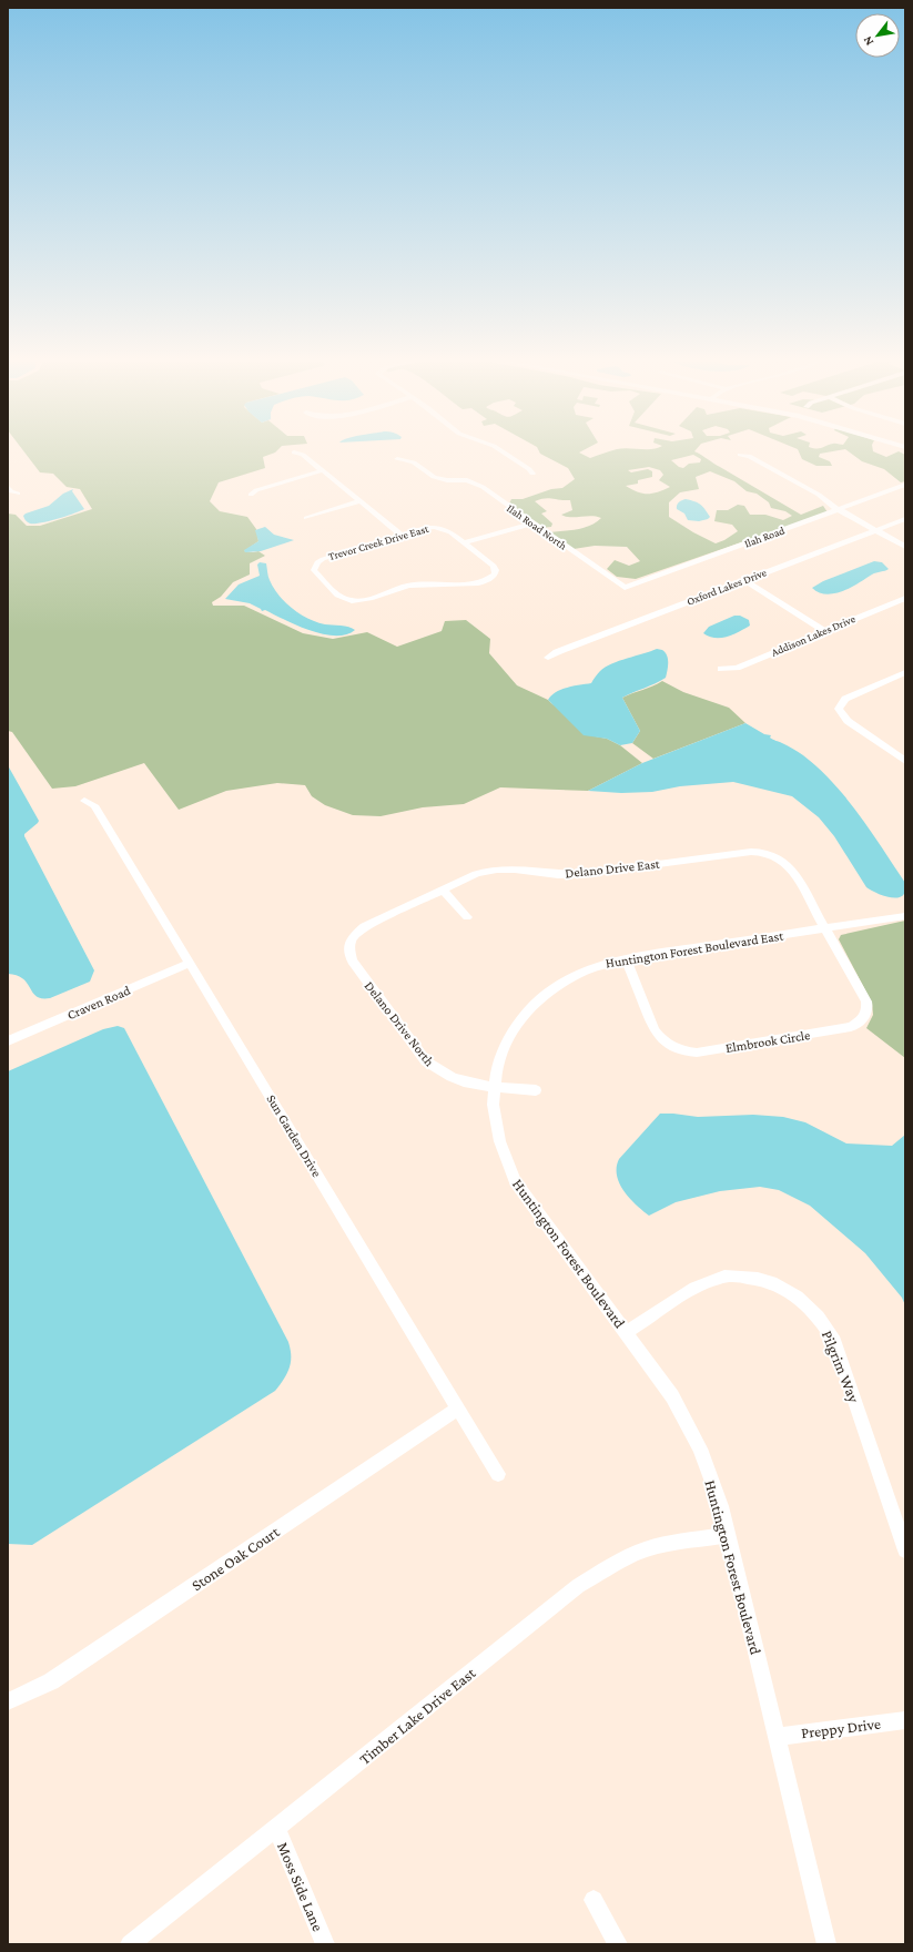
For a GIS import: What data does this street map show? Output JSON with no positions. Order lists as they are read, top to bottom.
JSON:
{
  "streets": {
    "street": [
      "Ilah Road North",
      "Ilah Road",
      "Trevor Creek Drive East",
      "Oxford Lakes Drive",
      "Addison Lakes Drive",
      "Delano Drive East",
      "Huntington Forest Boulevard East",
      "Craven Road",
      "Delano Drive North",
      "Elmbrook Circle",
      "Sun Garden Drive",
      "Huntington Forest Boulevard",
      "Pilgrim Way",
      "Stone Oak Court",
      "Timber Lake Drive East",
      "Preppy Drive",
      "Moss Side Lane"
    ]
  },
  "crossings": [
    ["Ilah Road North", "Ilah Road"],
    ["Delano Drive East", "Huntington Forest Boulevard East"],
    ["Delano Drive East", "Delano Drive North"],
    ["Delano Drive East", "Elmbrook Circle"],
    ["Huntington Forest Boulevard East", "Delano Drive North"],
    ["Huntington Forest Boulevard East", "Elmbrook Circle"],
    ["Huntington Forest Boulevard East", "Huntington Forest Boulevard"],
    ["Craven Road", "Sun Garden Drive"],
    ["Delano Drive North", "Huntington Forest Boulevard"],
    ["Sun Garden Drive", "Stone Oak Court"],
    ["Huntington Forest Boulevard", "Pilgrim Way"],
    ["Huntington Forest Boulevard", "Timber Lake Drive East"],
    ["Huntington Forest Boulevard", "Preppy Drive"],
    ["Timber Lake Drive East", "Moss Side Lane"]
  ],
  "north": "bottom left"
}
